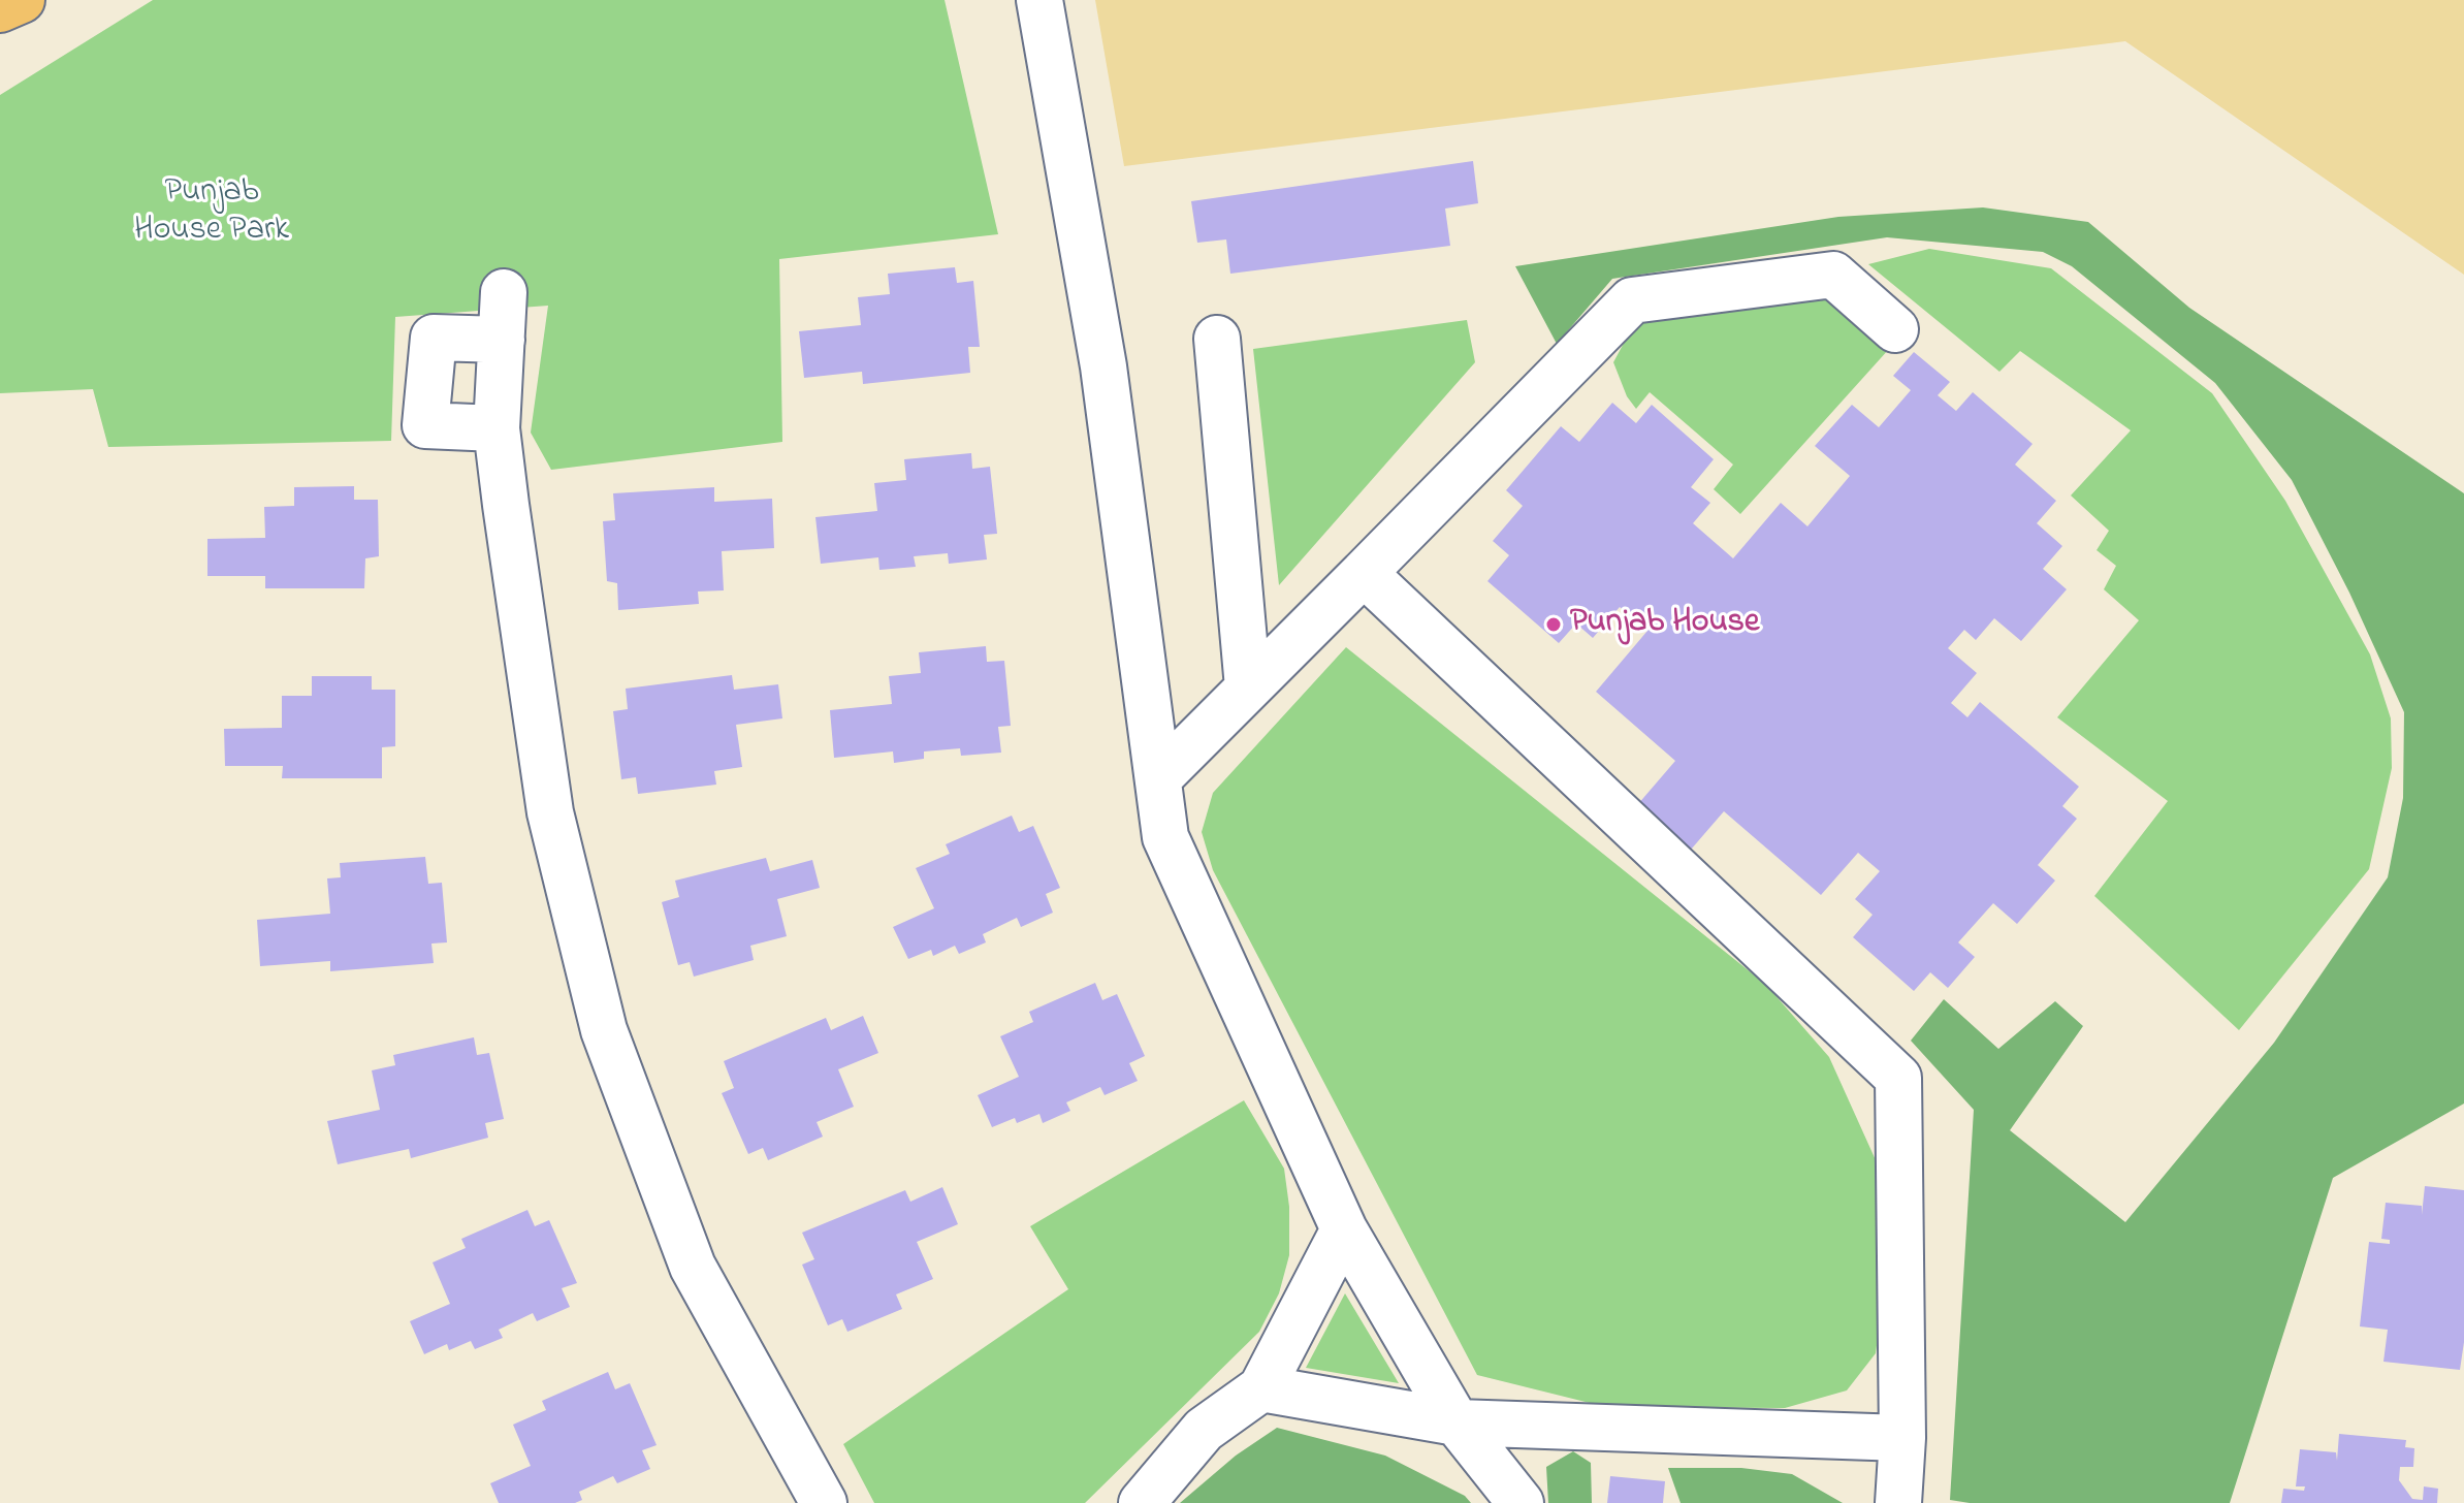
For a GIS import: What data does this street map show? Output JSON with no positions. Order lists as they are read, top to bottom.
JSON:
{
  "parks": ["Punjab House Park"],
  "places": ["Punjab House"]
}
